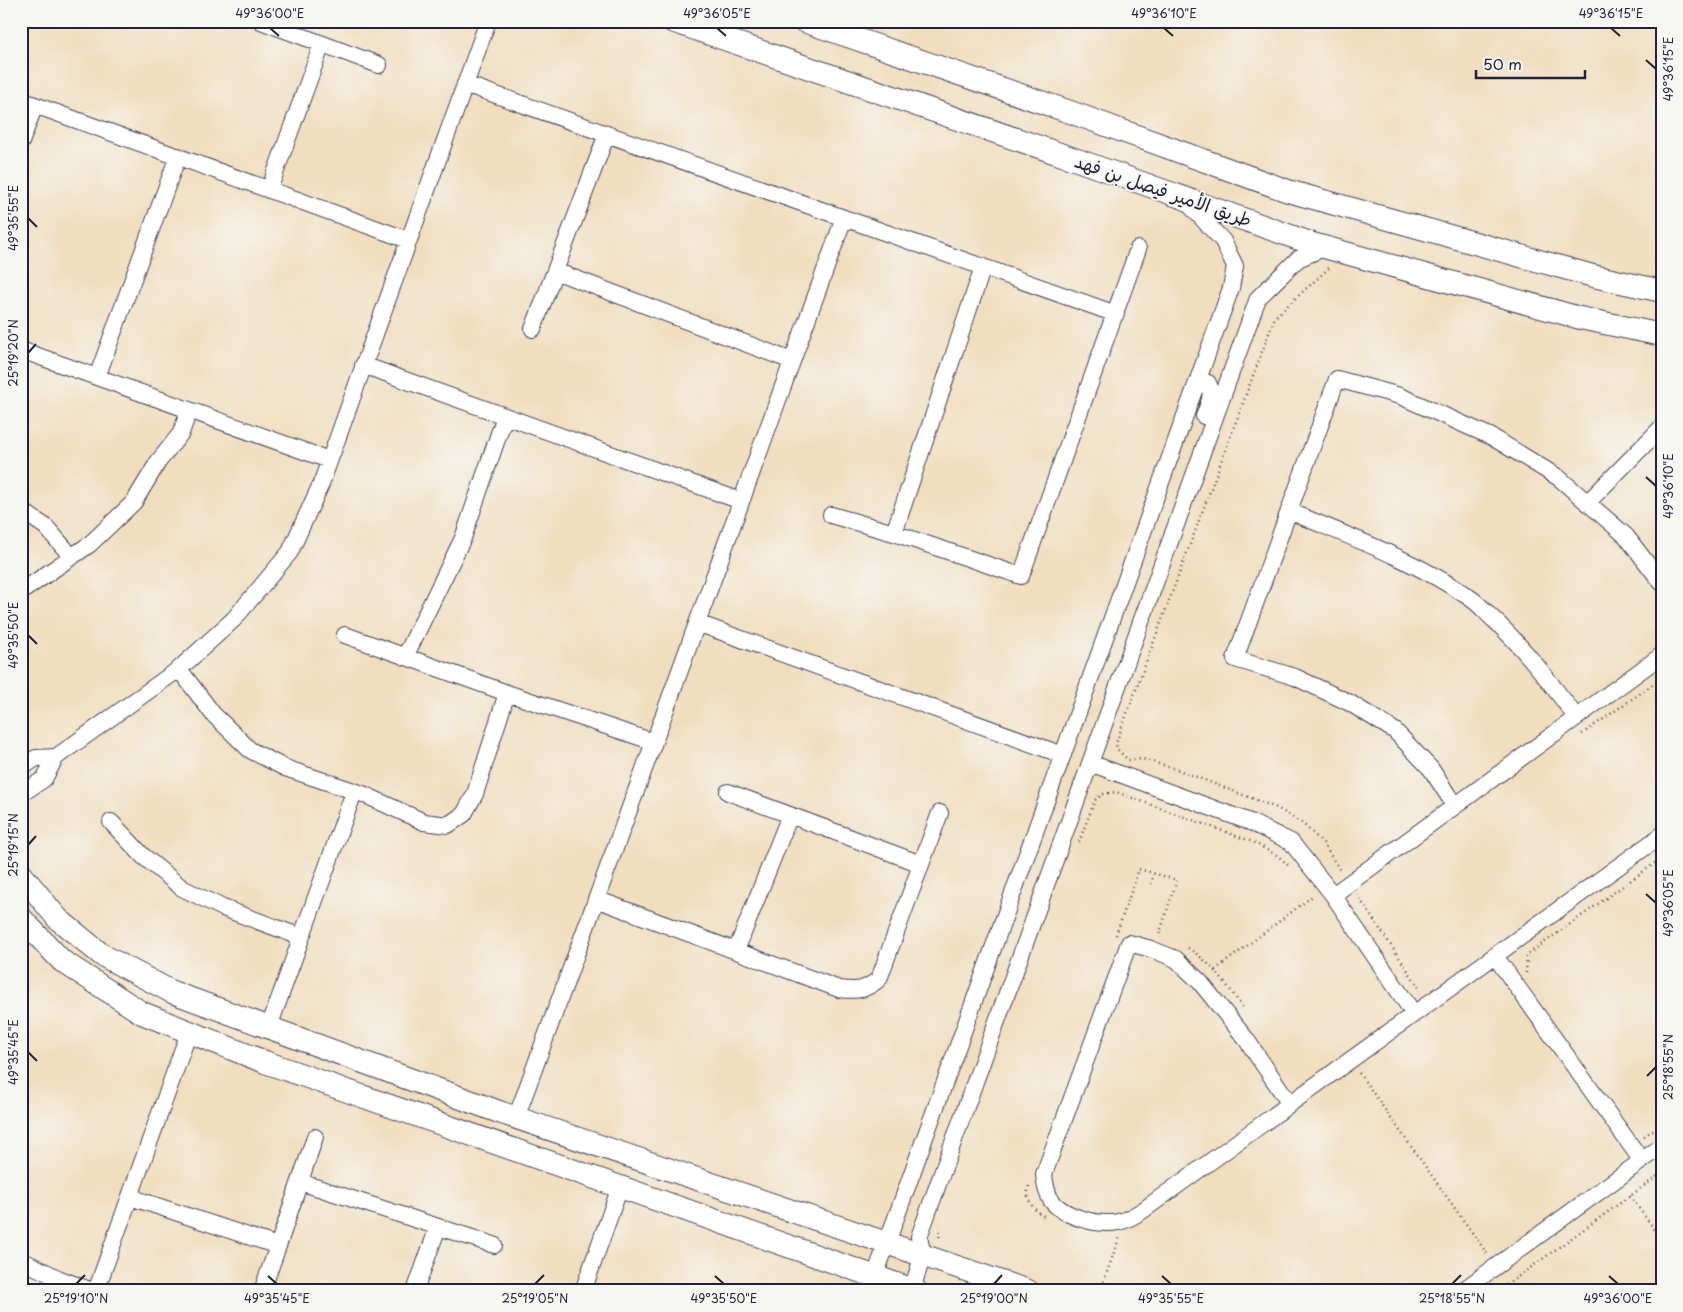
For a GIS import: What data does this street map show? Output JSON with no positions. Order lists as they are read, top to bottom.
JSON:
{
  "streets": {
    "main road": ["طريق الأمير فيصل بن فهد"]
  },
  "scale_bar": "50 m",
  "coordinates": [
    "49°36'00\"E",
    "49°36'05\"E",
    "49°36'10\"E",
    "49°36'15\"E",
    "49°35'55\"E",
    "25°19'20\"N",
    "49°35'50\"E",
    "25°19'15\"N",
    "49°35'45\"E",
    "25°18'55\"N",
    "25°19'10\"N",
    "25°19'05\"N",
    "25°19'00\"N"
  ]
}
